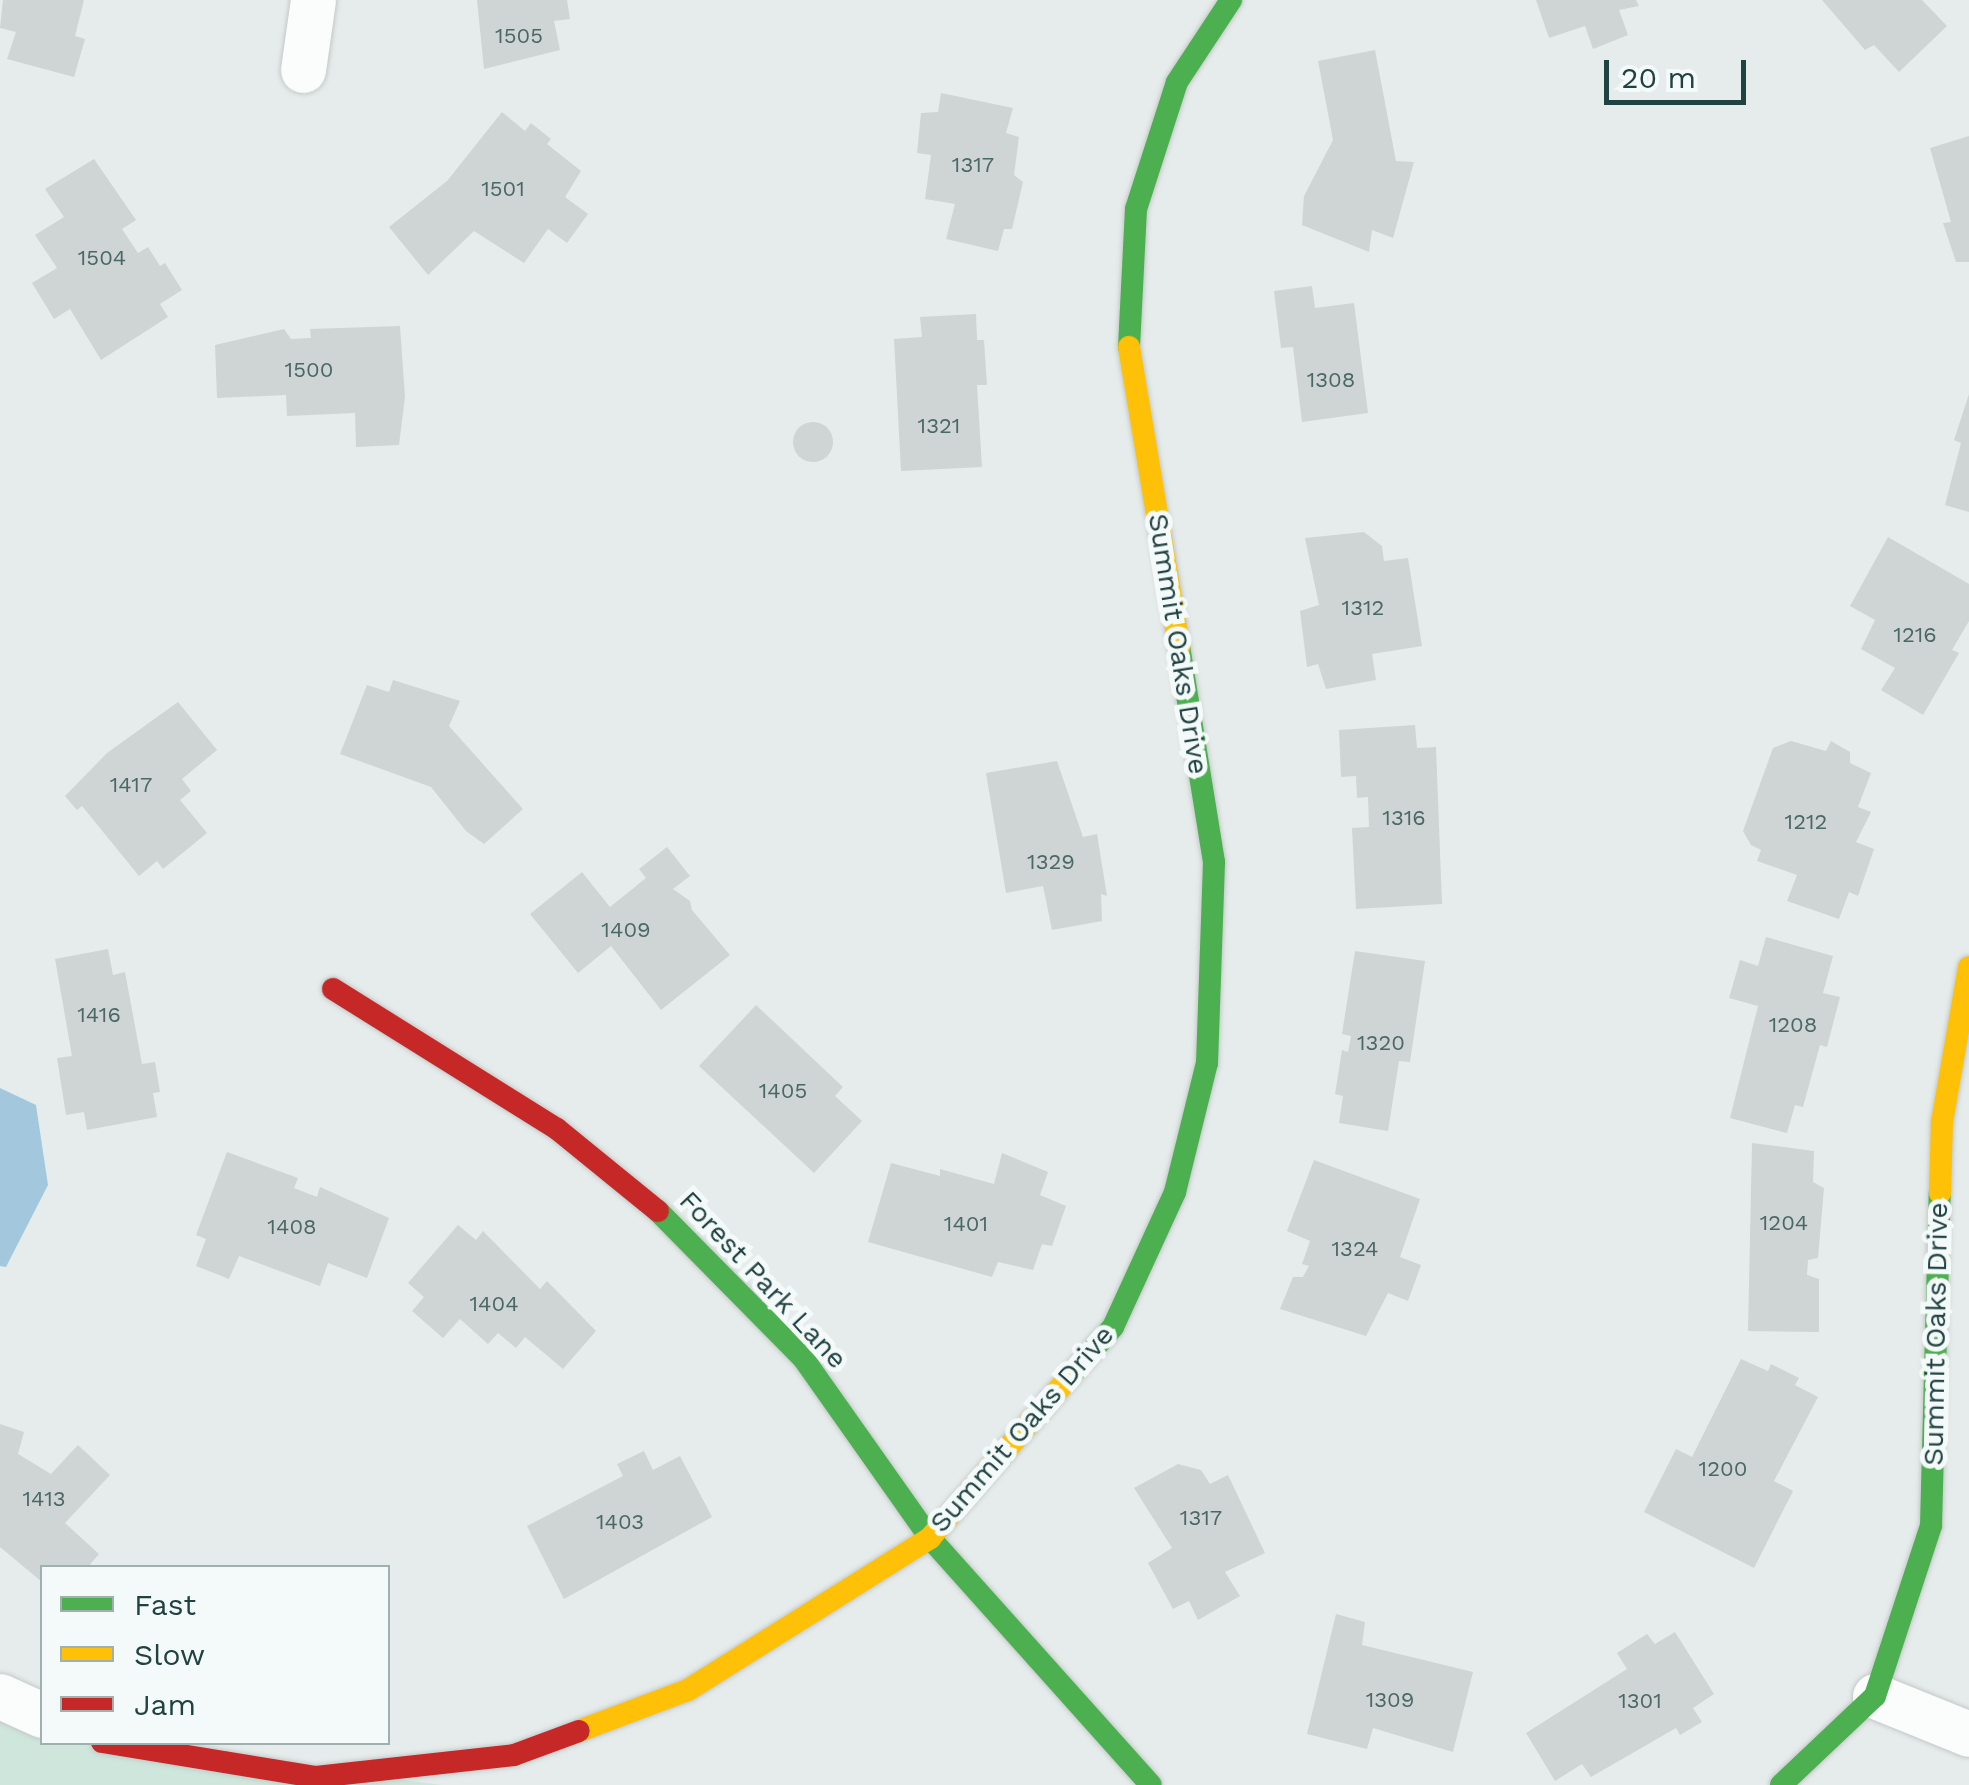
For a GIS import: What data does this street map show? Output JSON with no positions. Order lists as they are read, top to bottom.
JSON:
{
  "streets": {
    "street": ["Summit Oaks Drive", "Forest Park Lane"]
  },
  "crossings": [
    ["Summit Oaks Drive", "Forest Park Lane"]
  ],
  "house_numbers": [
    "1505",
    "1317",
    "1501",
    "1504",
    "1500",
    "1308",
    "1321",
    "1312",
    "1216",
    "1417",
    "1316",
    "1212",
    "1329",
    "1409",
    "1416",
    "1208",
    "1320",
    "1405",
    "1204",
    "1401",
    "1408",
    "1324",
    "1404",
    "1200",
    "1413",
    "1317",
    "1403",
    "1309",
    "1301"
  ],
  "legend": ["Fast", "Slow", "Jam"],
  "scale_bar": "20 m"
}
